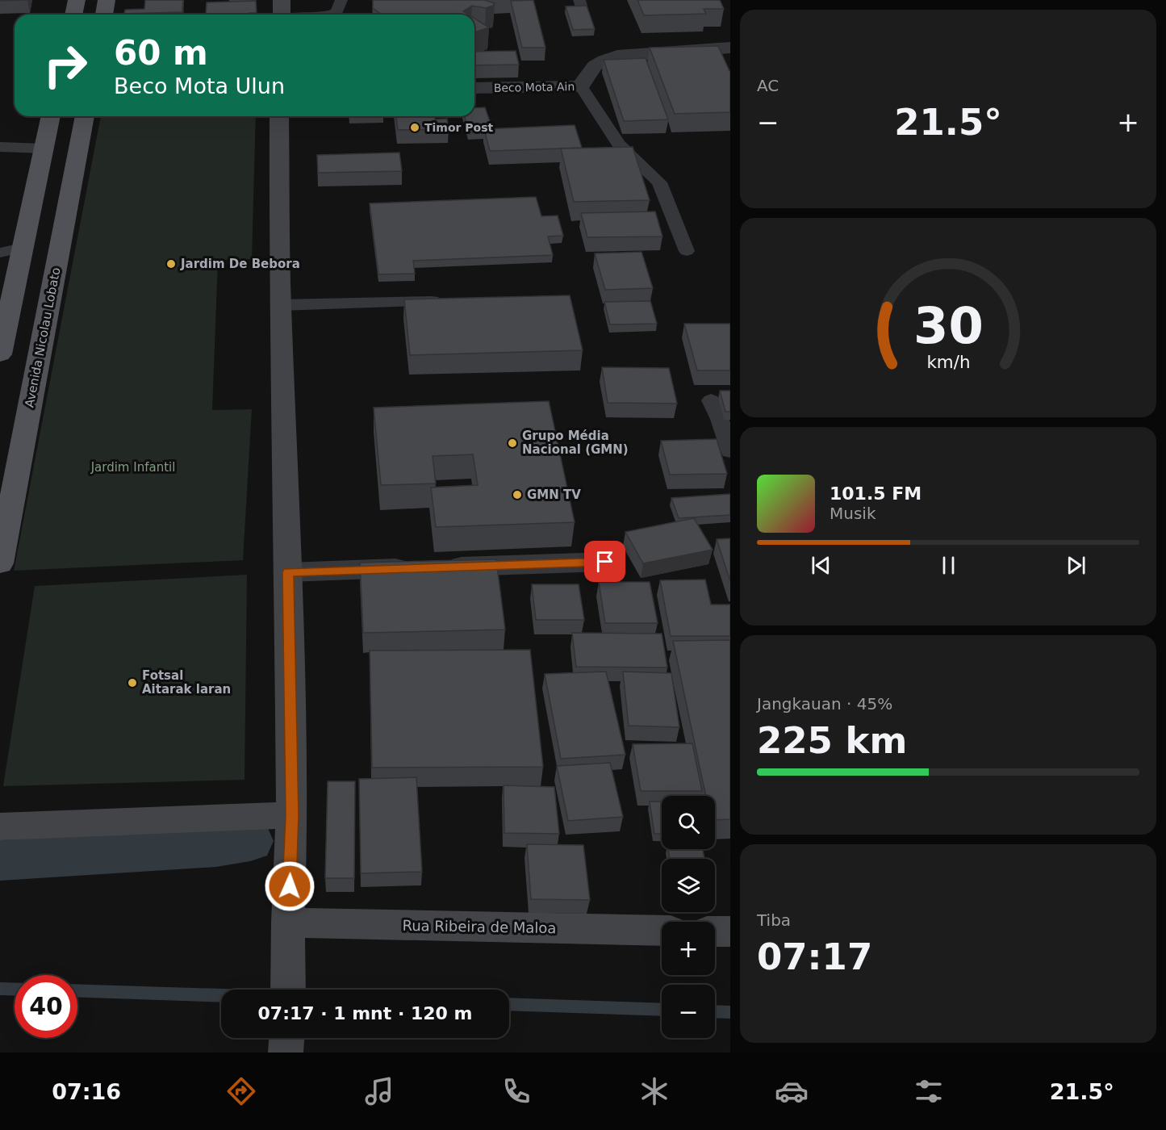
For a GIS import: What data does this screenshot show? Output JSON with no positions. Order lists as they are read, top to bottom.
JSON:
{
  "streets": {
    "main road": ["Avenida Nicolau Lobato"],
    "street": ["Beco Mota Ain", "Rua Ribeira de Maloa"]
  },
  "parks": ["Jardim Infantil"],
  "places": [
    "Timor Post",
    "Jardim De Bebora",
    "Grupo Média Nacional (GMN)",
    "GMN TV",
    "Fotsal Aitarak laran"
  ],
  "page": {
    "tile": [
      "AC",
      ["Jangkauan · 45%", "225 km"],
      ["Tiba", "07:17"]
    ],
    "turn": ["60 m", "Beco Mota Ulun"],
    "heat": ["−", "21.5°", "+"],
    "song": ["101.5 FM", "Musik"],
    "map_buttons": ["+", "−"],
    "limit": "40",
    "trip": "07:17 · 1 mnt · 120 m",
    "tabs": ["07:16", "21.5°"],
    "gauge": ["30", "km/h"]
  }
}
